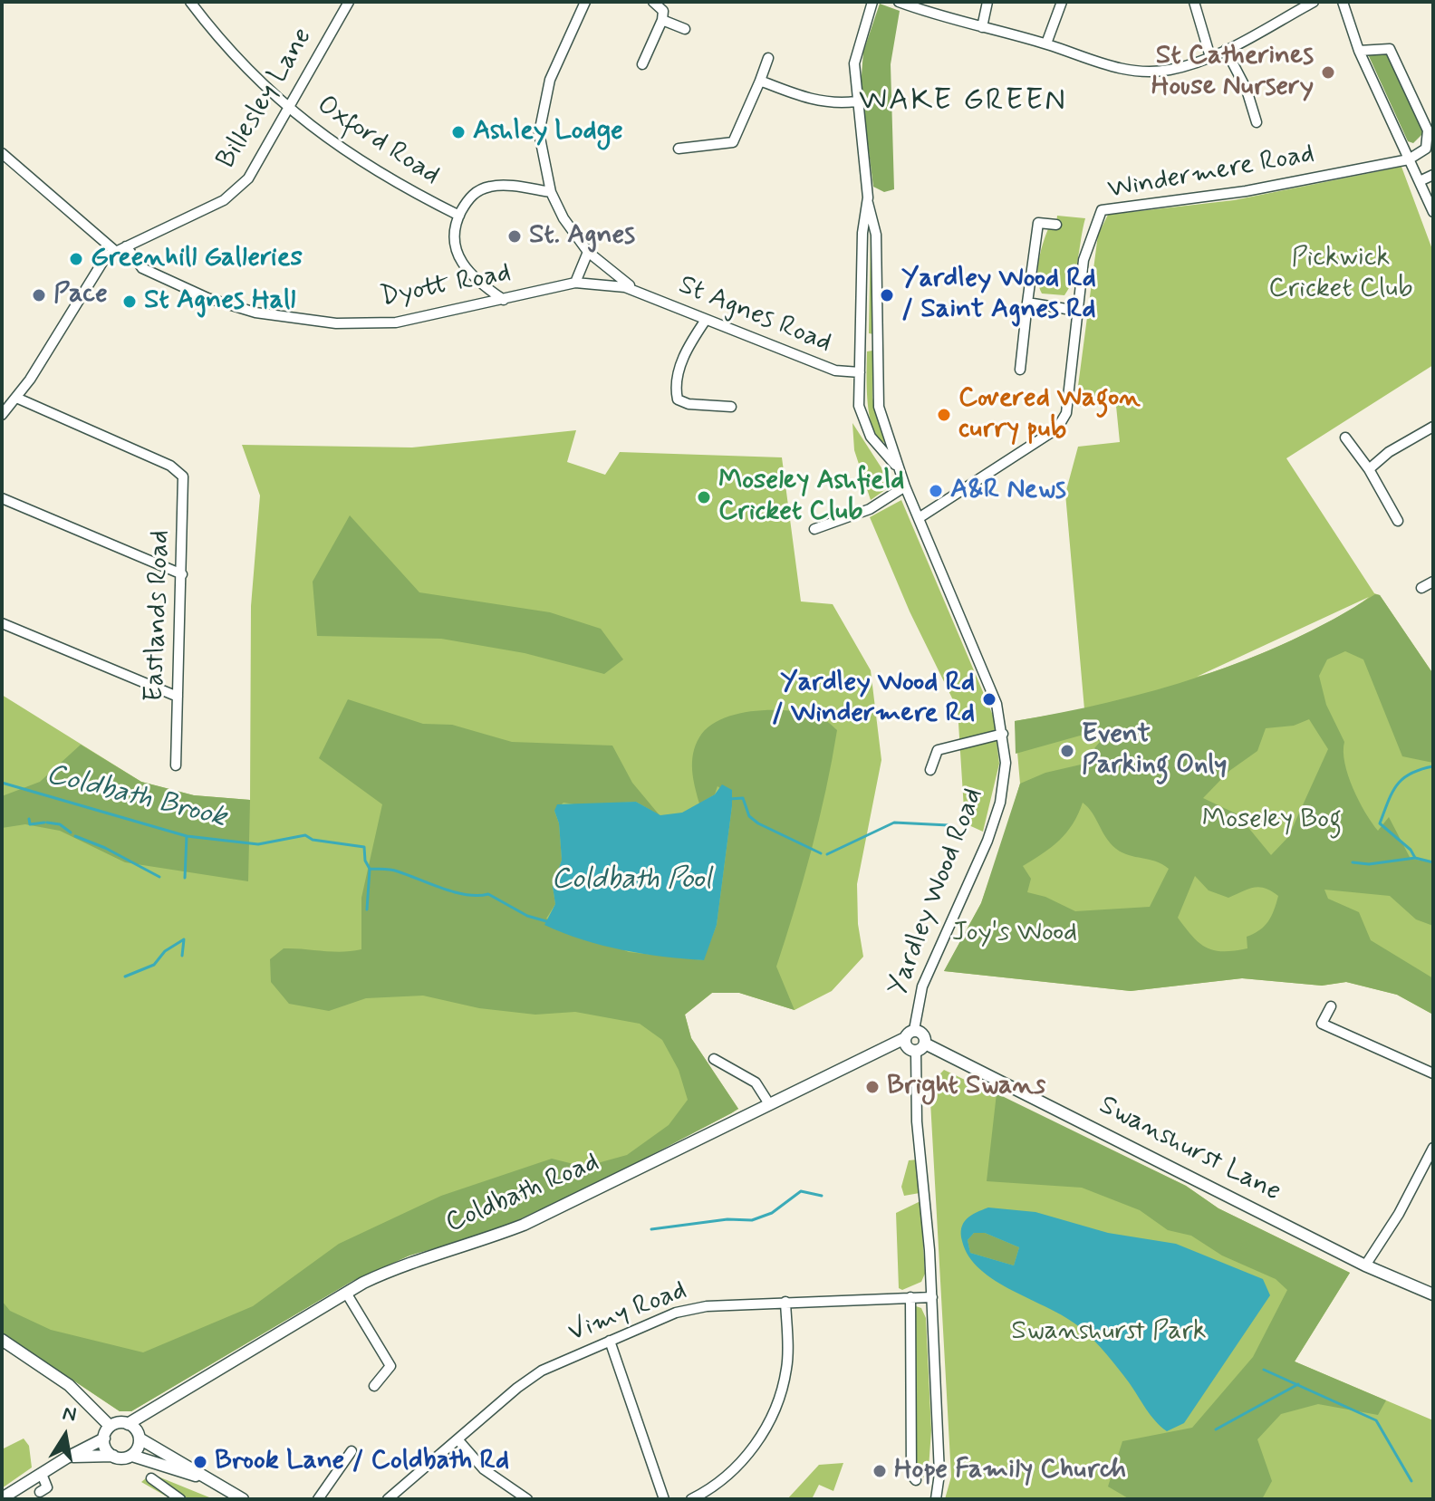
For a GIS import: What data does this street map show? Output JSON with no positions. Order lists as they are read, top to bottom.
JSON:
{
  "streets": {
    "main road": ["Yardley Wood Road", "Swanshurst Lane", "Coldbath Road"],
    "street": [
      "Billesley Lane",
      "Oxford Road",
      "Windermere Road",
      "Dyott Road",
      "St Agnes Road",
      "Eastlands Road",
      "Vimy Road"
    ]
  },
  "crossings": [
    ["Billesley Lane", "Oxford Road"],
    ["Billesley Lane", "Dyott Road"],
    ["Billesley Lane", "Eastlands Road"],
    ["Oxford Road", "Dyott Road"],
    ["Oxford Road", "St Agnes Road"],
    ["Windermere Road", "Yardley Wood Road"],
    ["Dyott Road", "St Agnes Road"],
    ["St Agnes Road", "Yardley Wood Road"],
    ["Yardley Wood Road", "Swanshurst Lane"],
    ["Yardley Wood Road", "Coldbath Road"]
  ],
  "districts": ["WAKE GREEN"],
  "water": ["Coldbath Brook", "Coldbath Pool"],
  "parks": [
    "Pickwick Cricket Club",
    "Moseley Bog",
    "Joy's Wood",
    "Swanshurst Park"
  ],
  "places": [
    "St Catherines House Nursery",
    "Ashley Lodge",
    "St. Agnes",
    "Greenhill Galleries",
    "Pace",
    "Yardley Wood Rd / Saint Agnes Rd",
    "St Agnes Hall",
    "Covered Wagon curry pub",
    "A&R News",
    "Moseley Ashfield Cricket Club",
    "Yardley Wood Rd / Windermere Rd",
    "Event Parking Only",
    "Bright Swans",
    "Brook Lane / Coldbath Rd",
    "Hope Family Church"
  ],
  "north": "top"
}
